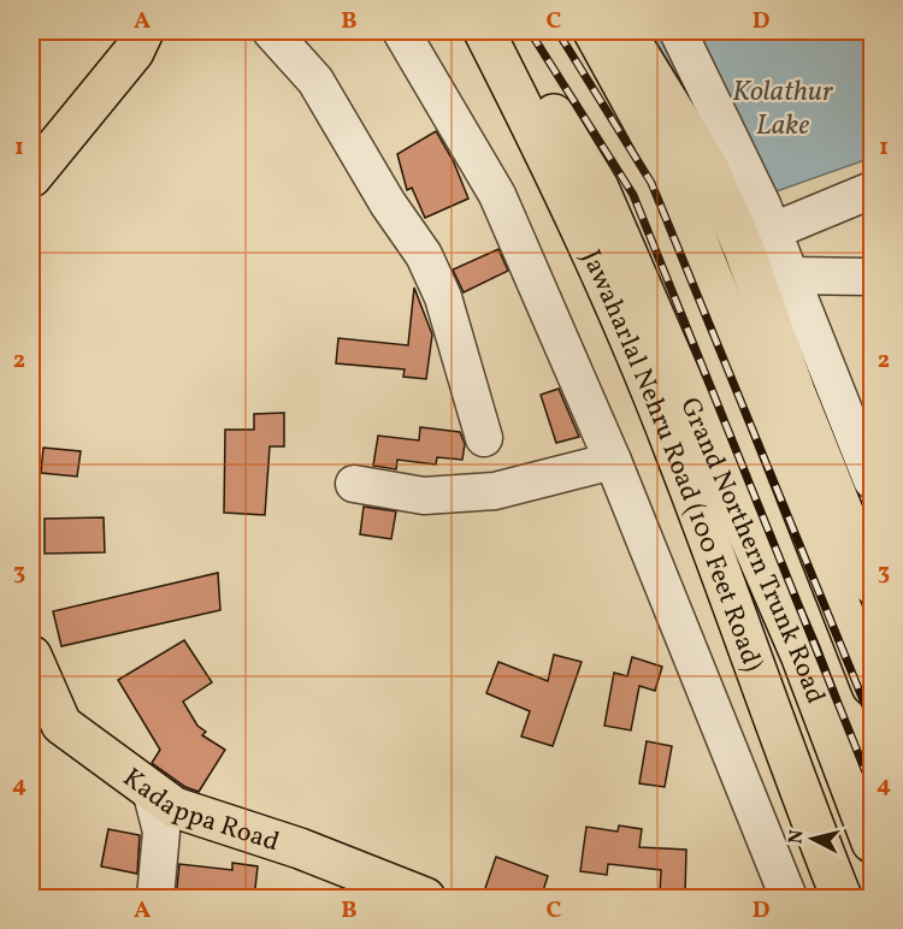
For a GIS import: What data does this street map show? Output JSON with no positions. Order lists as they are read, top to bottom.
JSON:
{
  "streets": {
    "main road": ["Jawaharlal Nehru Road (100 Feet Road)", "Grand Northern Trunk Road", "Kadappa Road"]
  },
  "water": ["Kolathur Lake"],
  "north": "left",
  "grid": {
    "columns": [
      "A",
      "B",
      "C",
      "D"
    ],
    "rows": [
      "1",
      "2",
      "3",
      "4"
    ]
  }
}
